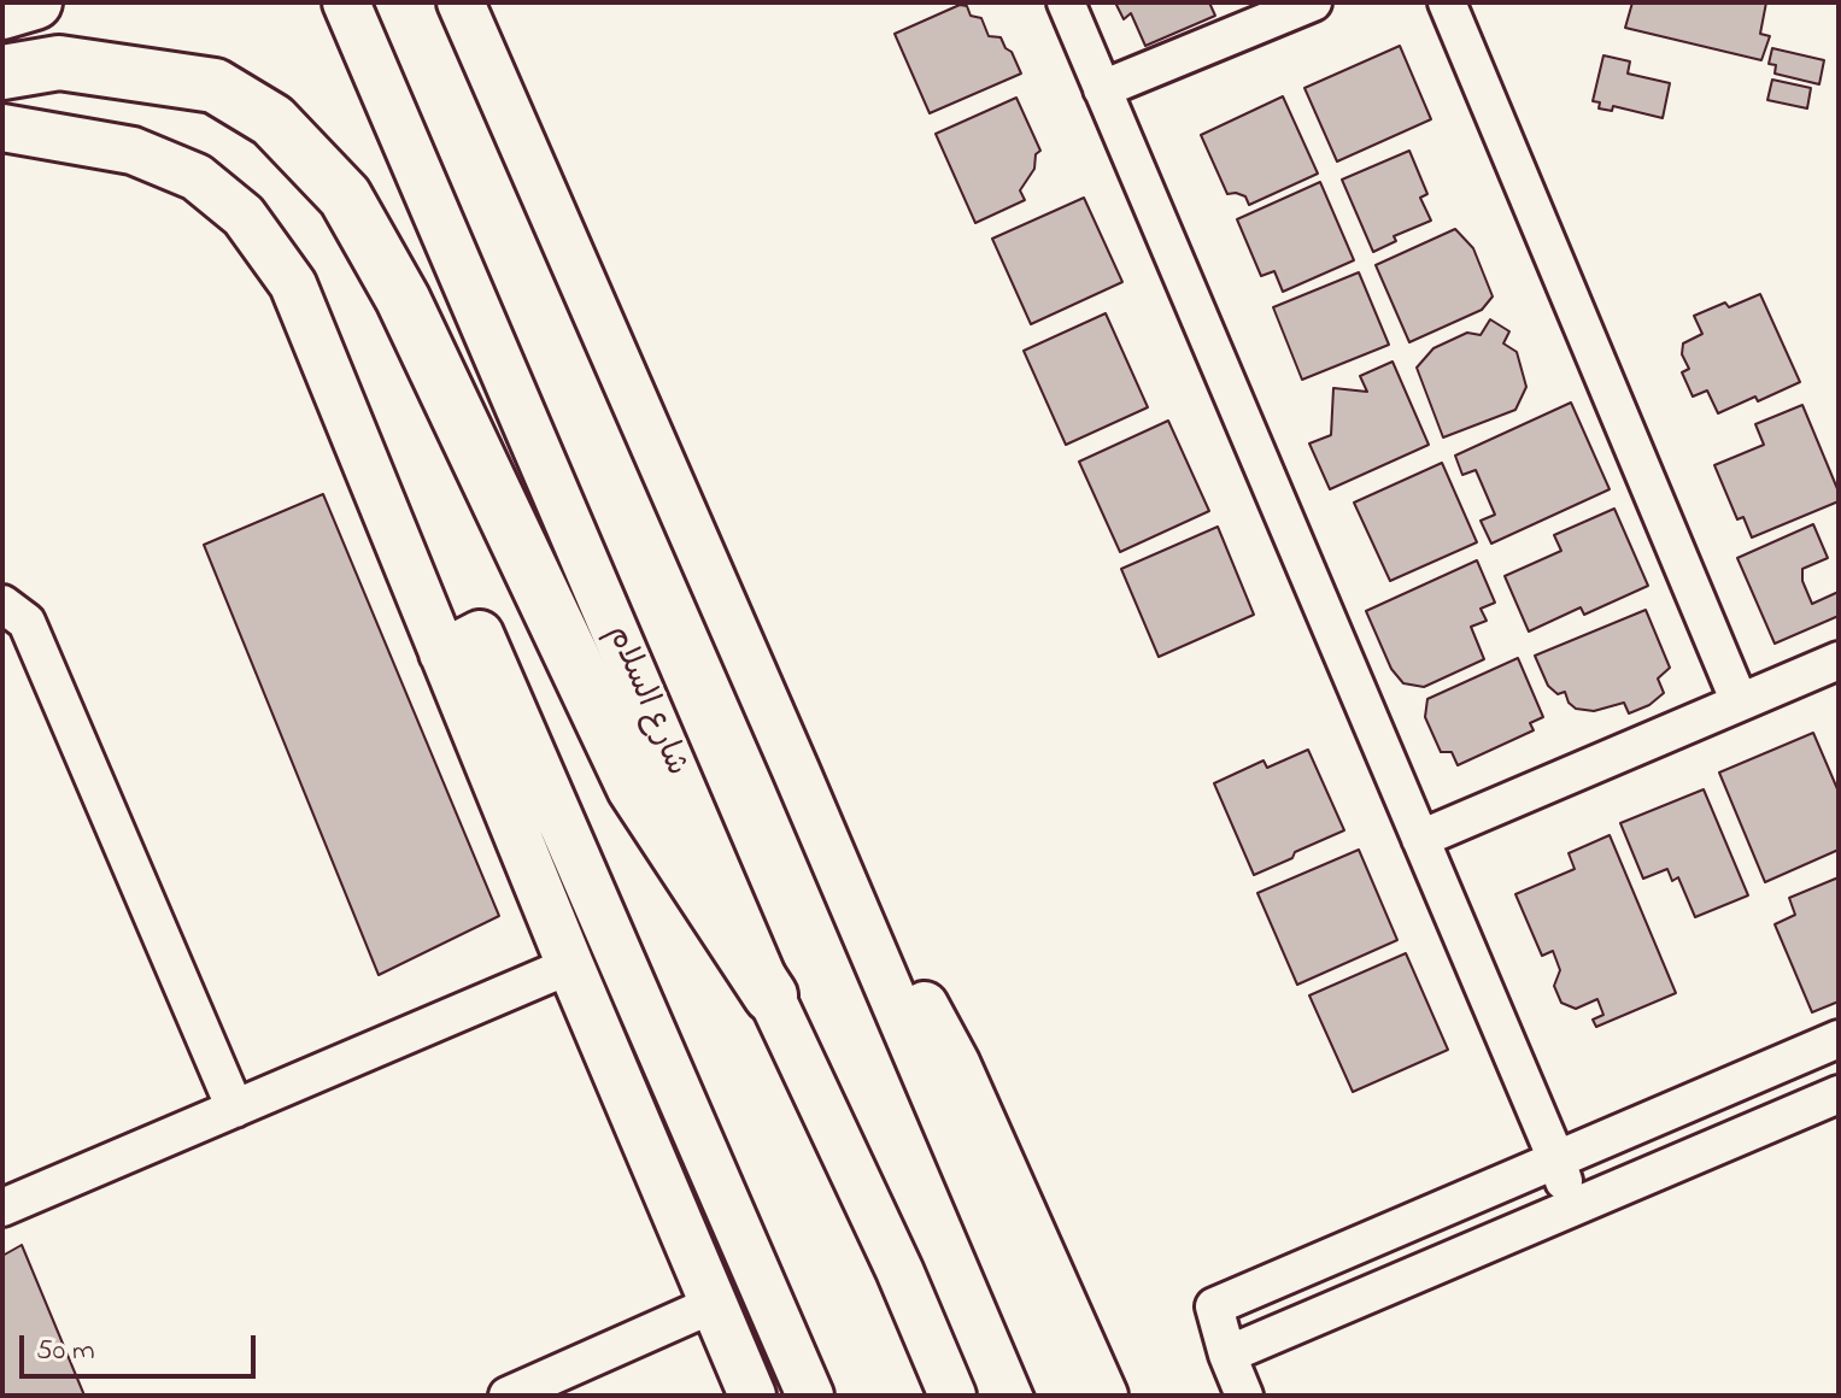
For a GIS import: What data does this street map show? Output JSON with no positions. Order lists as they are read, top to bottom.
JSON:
{
  "streets": {
    "main road": ["شارع السلام"]
  },
  "scale_bar": "50 m"
}
